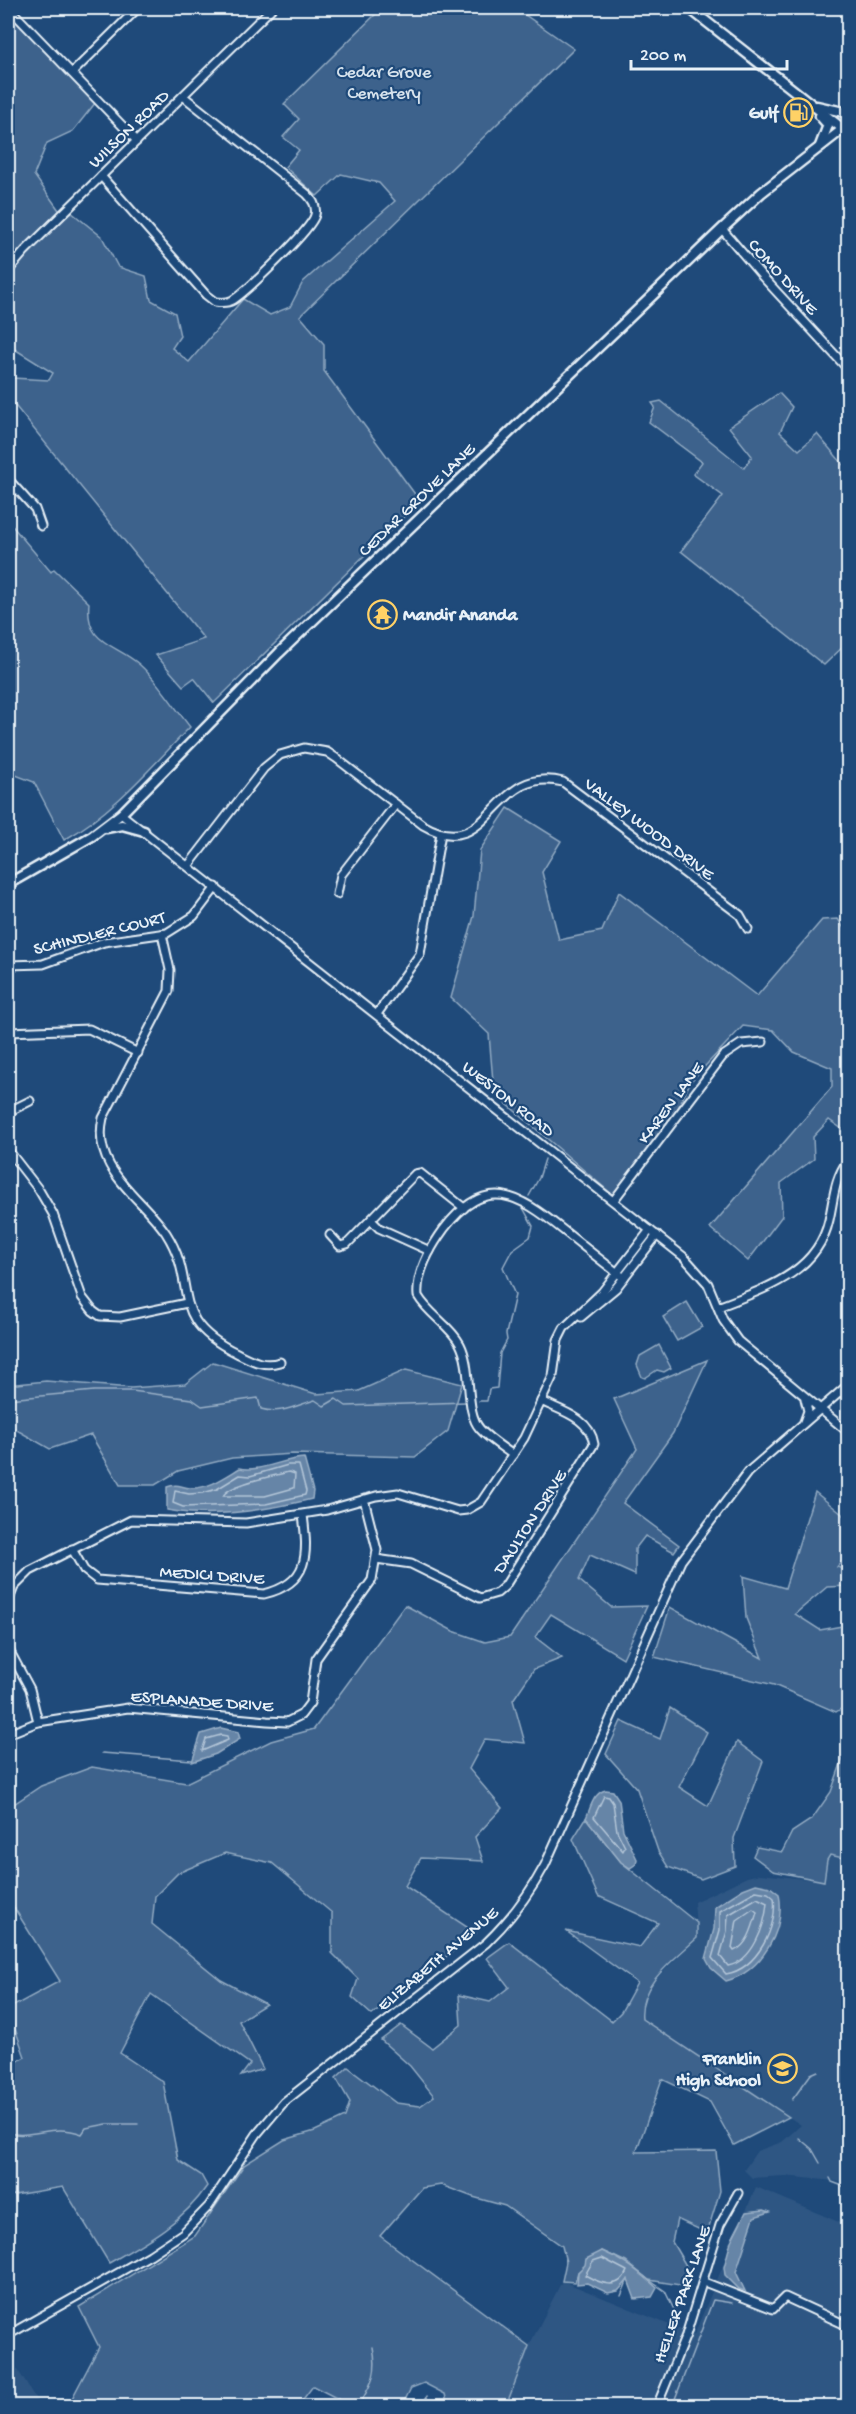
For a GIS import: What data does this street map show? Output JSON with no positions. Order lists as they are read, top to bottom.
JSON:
{
  "streets": {
    "main road": ["CEDAR GROVE LANE"],
    "street": [
      "WILSON ROAD",
      "COMO DRIVE",
      "VALLEY WOOD DRIVE",
      "SCHINDLER COURT",
      "WESTON ROAD",
      "KAREN LANE",
      "DAULTON DRIVE",
      "MEDICI DRIVE",
      "ESPLANADE DRIVE",
      "ELIZABETH AVENUE",
      "HELLER PARK LANE"
    ]
  },
  "crossings": [
    ["COMO DRIVE", "CEDAR GROVE LANE"],
    ["CEDAR GROVE LANE", "WESTON ROAD"],
    ["SCHINDLER COURT", "WESTON ROAD"],
    ["WESTON ROAD", "KAREN LANE"],
    ["WESTON ROAD", "ELIZABETH AVENUE"],
    ["DAULTON DRIVE", "ESPLANADE DRIVE"]
  ],
  "parks": ["Cedar Grove Cemetery"],
  "places": {
    "fuel station": ["Gulf"],
    "temple": ["Mandir Ananda"],
    "school or university": ["Franklin High School"]
  },
  "scale_bar": "200 m"
}
